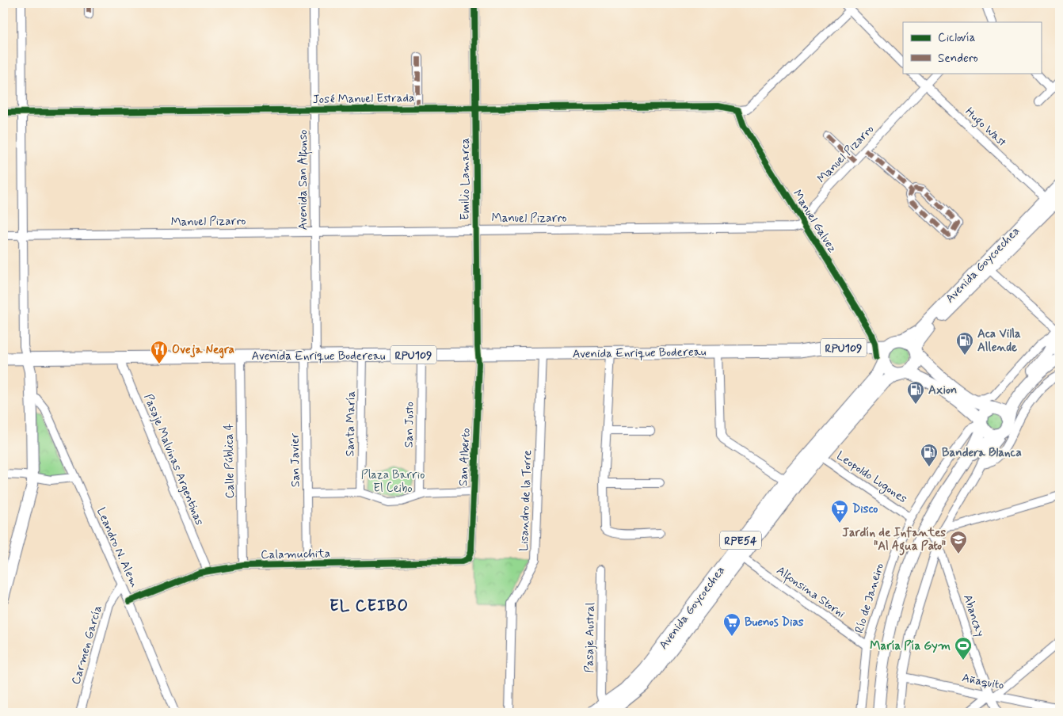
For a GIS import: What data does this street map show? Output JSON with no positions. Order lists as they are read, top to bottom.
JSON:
{
  "streets": {
    "main road": [
      "Avenida Goycoechea",
      "RPU109",
      "Avenida Enrique Bodereau",
      "RPE54"
    ],
    "street": [
      "José Manuel Estrada",
      "Hugo Wast",
      "Manuel Pizarro",
      "Emilio Lamarca",
      "Avenida San Alfonso",
      "Manuel Galvez",
      "Santa María",
      "San Justo",
      "San Alberto",
      "Pasaje Malvinas Argentinas",
      "San Javier",
      "Calle Pública 4",
      "Leopoldo Lugones",
      "Lisandro de la Torre",
      "Leandro N. Alem",
      "Calamuchita",
      "Alfonsina Storni",
      "Río de Janeiro",
      "Abancay",
      "Pasaje Austral",
      "Carmen García",
      "Añaquito"
    ]
  },
  "crossings": [
    ["José Manuel Estrada", "Emilio Lamarca"],
    ["José Manuel Estrada", "Avenida San Alfonso"],
    ["José Manuel Estrada", "Manuel Galvez"],
    ["Hugo Wast", "Manuel Pizarro"],
    ["Hugo Wast", "Avenida Goycoechea"],
    ["Manuel Pizarro", "Emilio Lamarca"],
    ["Manuel Pizarro", "Avenida San Alfonso"],
    ["Manuel Pizarro", "Manuel Galvez"],
    ["Emilio Lamarca", "Avenida Enrique Bodereau"],
    ["Emilio Lamarca", "San Alberto"],
    ["Avenida San Alfonso", "Avenida Enrique Bodereau"],
    ["Avenida San Alfonso", "San Javier"],
    ["Manuel Galvez", "Avenida Goycoechea"],
    ["Manuel Galvez", "Avenida Enrique Bodereau"],
    ["Manuel Galvez", "RPE54"],
    ["Avenida Goycoechea", "Avenida Enrique Bodereau"],
    ["Avenida Goycoechea", "Leopoldo Lugones"],
    ["Avenida Goycoechea", "RPE54"],
    ["Avenida Goycoechea", "Alfonsina Storni"],
    ["Avenida Goycoechea", "Pasaje Austral"],
    ["Avenida Enrique Bodereau", "Santa María"],
    ["Avenida Enrique Bodereau", "San Justo"],
    ["Avenida Enrique Bodereau", "San Alberto"],
    ["Avenida Enrique Bodereau", "Pasaje Malvinas Argentinas"],
    ["Avenida Enrique Bodereau", "San Javier"],
    ["Avenida Enrique Bodereau", "Calle Pública 4"],
    ["Avenida Enrique Bodereau", "Lisandro de la Torre"],
    ["Avenida Enrique Bodereau", "RPE54"],
    ["Avenida Enrique Bodereau", "Río de Janeiro"],
    ["San Alberto", "Calamuchita"],
    ["Pasaje Malvinas Argentinas", "Calamuchita"],
    ["San Javier", "Calamuchita"],
    ["Calle Pública 4", "Calamuchita"],
    ["Leopoldo Lugones", "Río de Janeiro"],
    ["Leandro N. Alem", "Calamuchita"],
    ["Leandro N. Alem", "Carmen García"],
    ["Alfonsina Storni", "Río de Janeiro"],
    ["Abancay", "Añaquito"]
  ],
  "districts": ["EL CEIBO"],
  "parks": ["Plaza Barrio El Ceibo"],
  "places": {
    "fuel station": ["Aca Villa Allende", "Axion", "Bandera Blanca"],
    "restaurant": ["Oveja Negra"],
    "supermarket": ["Disco", "Buenos Dias"],
    "school or university": ["Jardín de Infantes \"Al Agua Pato\""],
    "sports": ["María Pía Gym"]
  },
  "legend": ["Ciclovía", "Sendero"]
}
